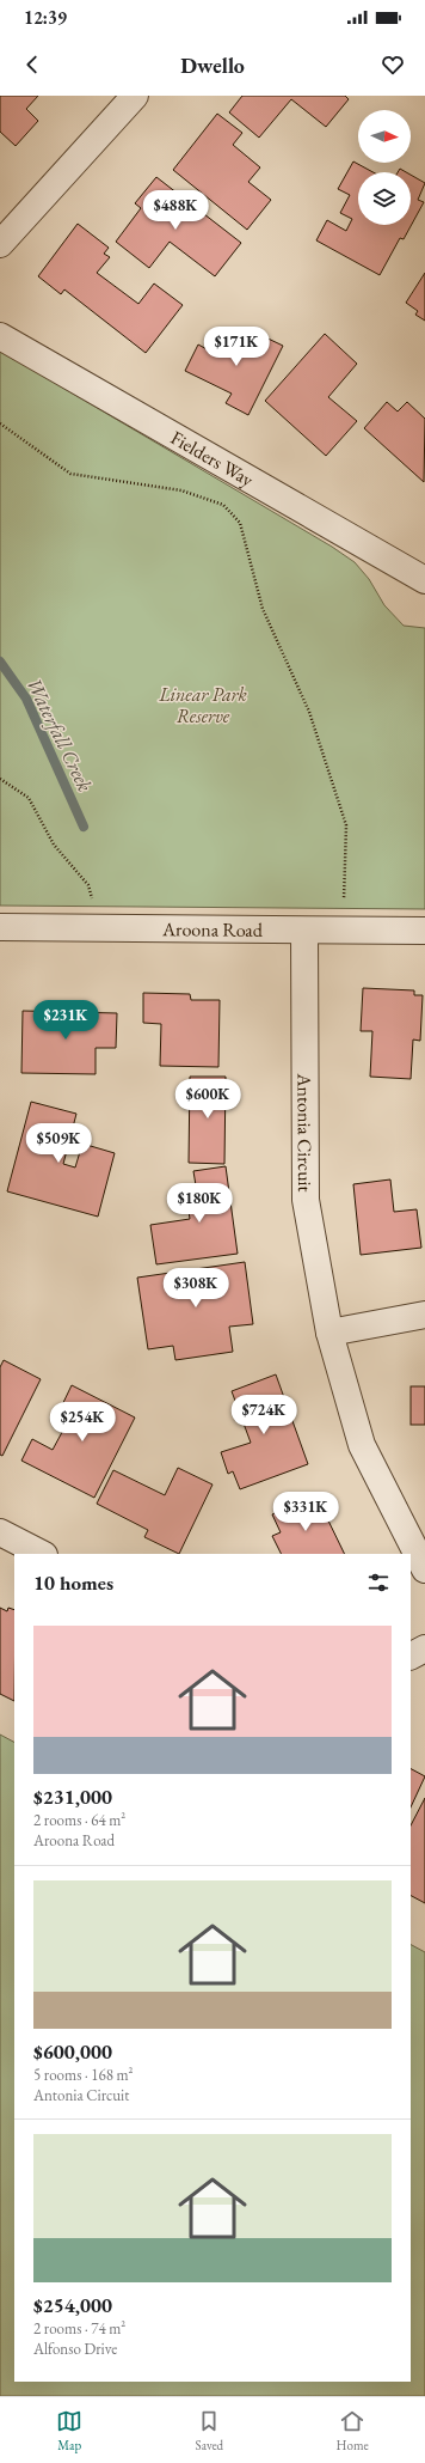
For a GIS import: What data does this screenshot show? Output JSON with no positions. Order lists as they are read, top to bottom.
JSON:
{
  "streets": {
    "street": ["Fielders Way", "Aroona Road", "Antonia Circuit"]
  },
  "crossings": [
    ["Aroona Road", "Antonia Circuit"]
  ],
  "water": ["Waterfall Creek"],
  "parks": ["Linear Park Reserve"],
  "north": "right",
  "page": {
    "status": "12:39",
    "header": "Dwello",
    "price": [
      "$488K",
      "$171K",
      "$231K",
      "$600K",
      "$509K",
      "$180K",
      "$308K",
      "$724K",
      "$254K",
      "$331K"
    ],
    "heading": "10 homes",
    "list": [
      {
        "name": "$231,000",
        "note": "2 rooms · 64 m² · Aroona Road"
      },
      {
        "name": "$600,000",
        "note": "5 rooms · 168 m² · Antonia Circuit"
      },
      {
        "name": "$254,000",
        "note": "2 rooms · 74 m² · Alfonso Drive"
      }
    ],
    "tabs": ["Map", "Saved", "Home"]
  }
}
